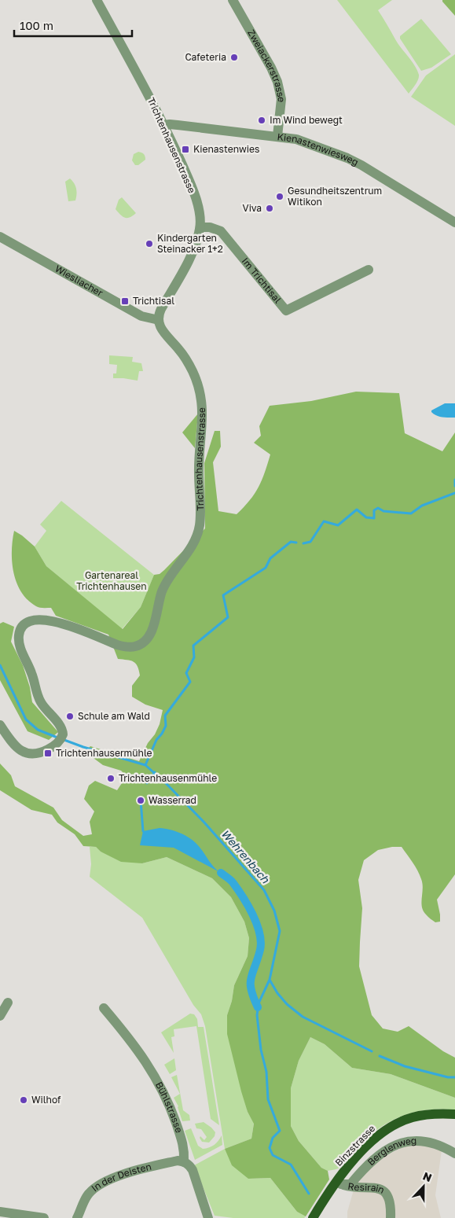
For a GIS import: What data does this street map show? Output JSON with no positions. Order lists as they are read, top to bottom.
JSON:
{
  "streets": {
    "main road": ["Binzstrasse"],
    "street": [
      "Zweiackerstrasse",
      "Trichtenhausenstrasse",
      "Kienastenwiesweg",
      "Im Trichtisal",
      "Wiesliacher",
      "Bühlstrasse",
      "Berglenweg",
      "In der Deisten",
      "Resirain"
    ]
  },
  "crossings": [
    ["Zweiackerstrasse", "Kienastenwiesweg"],
    ["Trichtenhausenstrasse", "Kienastenwiesweg"],
    ["Trichtenhausenstrasse", "Im Trichtisal"],
    ["Trichtenhausenstrasse", "Wiesliacher"],
    ["Bühlstrasse", "In der Deisten"],
    ["Binzstrasse", "Berglenweg"],
    ["Binzstrasse", "Resirain"],
    ["Berglenweg", "Resirain"]
  ],
  "water": ["Wehrenbach"],
  "parks": ["Gartenareal Trichtenhausen"],
  "places": {
    "other": [
      "Cafeteria",
      "Im Wind bewegt",
      "Gesundheitszentrum Witikon",
      "Viva",
      "Kindergarten Steinacker 1+2",
      "Schule am Wald",
      "Trichtenhausenmühle",
      "Wasserrad",
      "Wilhof"
    ],
    "transit": ["Kienastenwies", "Trichtisal", "Trichtenhausermühle"]
  },
  "scale_bar": "100 m",
  "north": "top"
}
